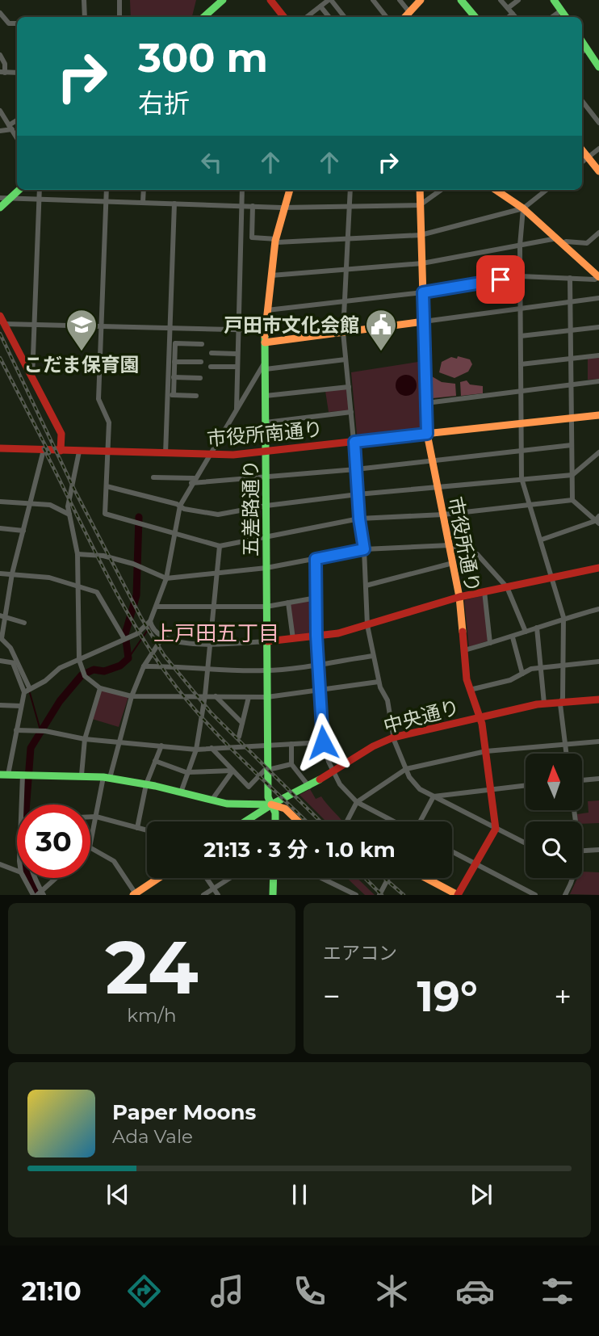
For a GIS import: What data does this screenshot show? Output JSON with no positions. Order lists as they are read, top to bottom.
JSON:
{
  "streets": {
    "main road": [
      "市役所南通り",
      "五差路通り",
      "市役所通り",
      "中央通り"
    ]
  },
  "crossings": [
    ["市役所南通り", "五差路通り"],
    ["市役所南通り", "市役所通り"],
    ["五差路通り", "中央通り"],
    ["市役所通り", "中央通り"]
  ],
  "districts": ["上戸田五丁目"],
  "places": {
    "school or university": ["こだま保育園"],
    "public building": ["戸田市文化会館"]
  },
  "north": "top",
  "page": {
    "turn": ["300 m", "右折"],
    "limit": "30",
    "trip": "21:13 · 3 分 · 1.0 km",
    "tile": [
      ["24", "km/h"],
      "エアコン"
    ],
    "heat": ["−", "19°", "+"],
    "song": ["Paper Moons", "Ada Vale"],
    "tabs": "21:10"
  }
}
